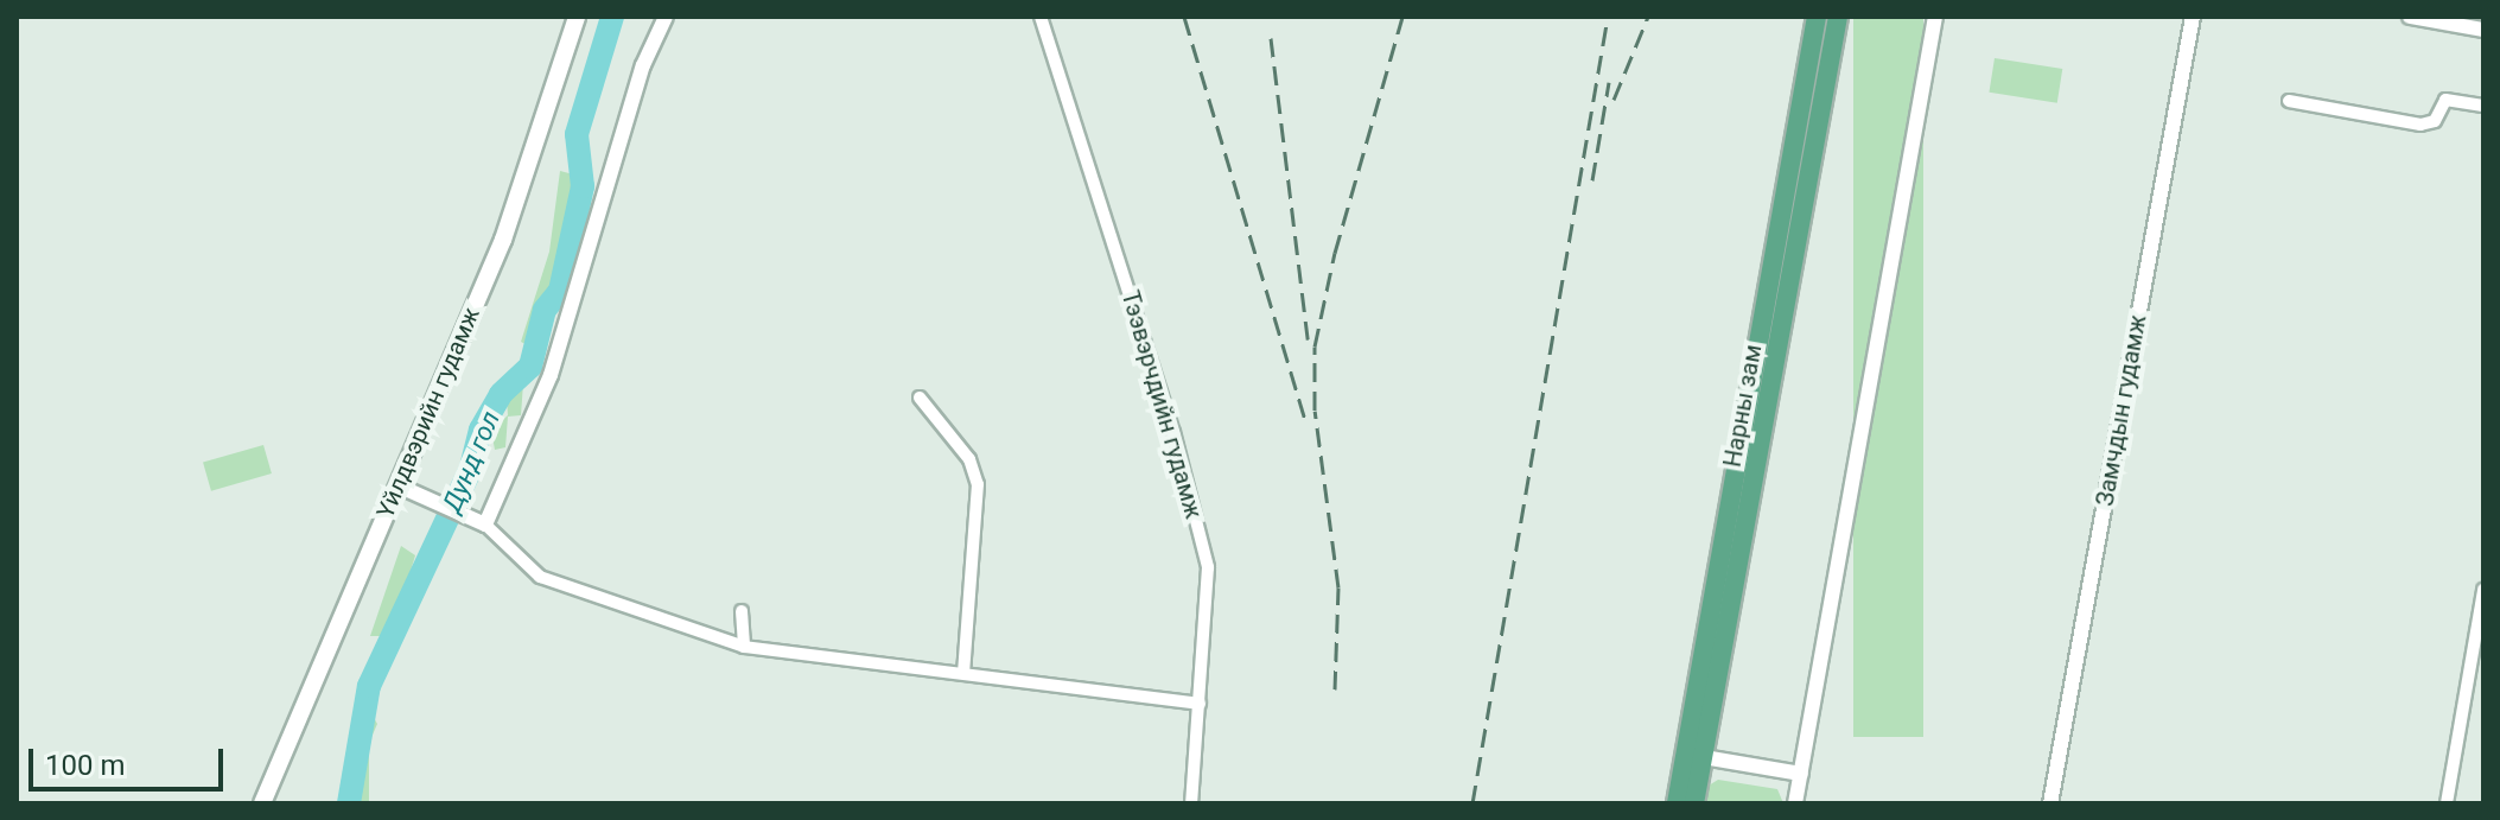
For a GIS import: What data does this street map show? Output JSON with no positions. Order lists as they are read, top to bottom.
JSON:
{
  "streets": {
    "main road": ["Нарны зам", "Yйлдвэрийн гудамж"],
    "street": ["Тээвэрчдийн гудамж", "Замчдын гудамж"]
  },
  "water": ["Дунд гол"],
  "scale_bar": "100 m"
}
